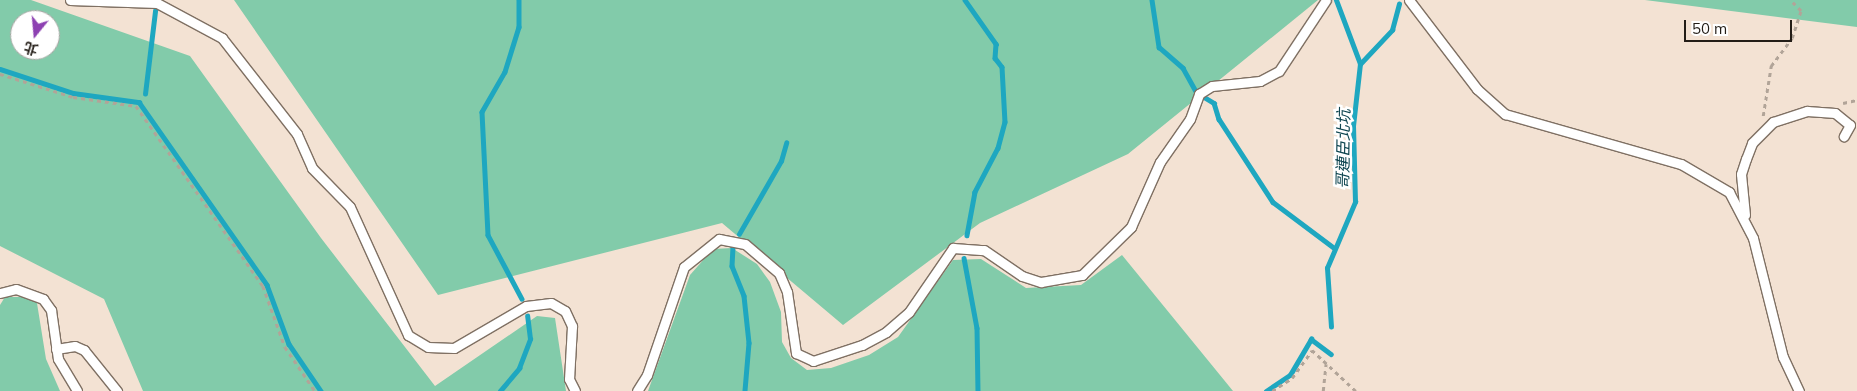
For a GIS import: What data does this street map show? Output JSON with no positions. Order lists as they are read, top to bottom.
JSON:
{
  "water": ["哥連臣北坑"],
  "scale_bar": "50 m",
  "north": "bottom"
}
